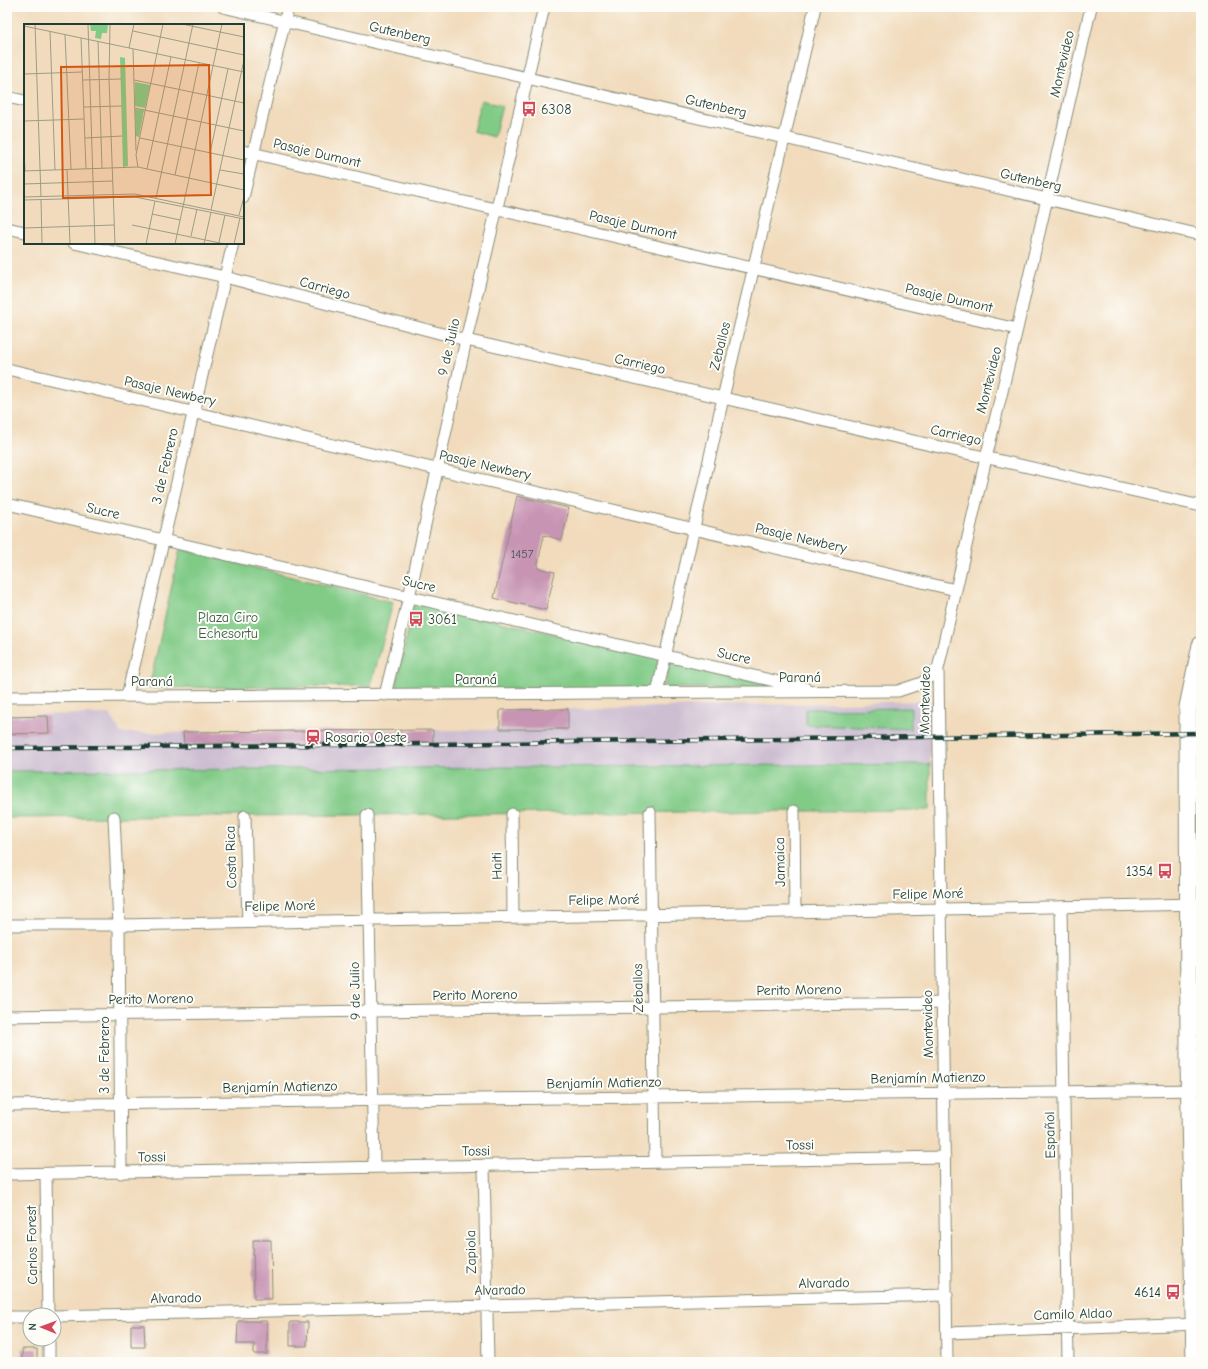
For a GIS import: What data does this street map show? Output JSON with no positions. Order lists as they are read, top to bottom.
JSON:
{
  "streets": {
    "street": [
      "Gutenberg",
      "Montevideo",
      "Pasaje Dumont",
      "Carriego",
      "Zeballos",
      "9 de Julio",
      "Pasaje Newbery",
      "3 de Febrero",
      "Sucre",
      "Paraná",
      "Costa Rica",
      "Jamaica",
      "Haiti",
      "Felipe Moré",
      "Perito Moreno",
      "Benjamín Matienzo",
      "Español",
      "Tossi",
      "Carlos Forest",
      "Zapiola",
      "Alvarado",
      "Camilo Aldao"
    ]
  },
  "crossings": [
    ["Gutenberg", "Montevideo"],
    ["Gutenberg", "Zeballos"],
    ["Gutenberg", "9 de Julio"],
    ["Montevideo", "Pasaje Dumont"],
    ["Montevideo", "Carriego"],
    ["Montevideo", "Pasaje Newbery"],
    ["Montevideo", "Paraná"],
    ["Montevideo", "Felipe Moré"],
    ["Montevideo", "Perito Moreno"],
    ["Montevideo", "Benjamín Matienzo"],
    ["Montevideo", "Tossi"],
    ["Montevideo", "Alvarado"],
    ["Montevideo", "Camilo Aldao"],
    ["Pasaje Dumont", "Zeballos"],
    ["Pasaje Dumont", "9 de Julio"],
    ["Carriego", "Zeballos"],
    ["Carriego", "9 de Julio"],
    ["Carriego", "3 de Febrero"],
    ["Zeballos", "Pasaje Newbery"],
    ["Zeballos", "Sucre"],
    ["Zeballos", "Paraná"],
    ["Zeballos", "Felipe Moré"],
    ["Zeballos", "Perito Moreno"],
    ["Zeballos", "Benjamín Matienzo"],
    ["Zeballos", "Tossi"],
    ["9 de Julio", "Pasaje Newbery"],
    ["9 de Julio", "Sucre"],
    ["9 de Julio", "Paraná"],
    ["9 de Julio", "Felipe Moré"],
    ["9 de Julio", "Perito Moreno"],
    ["9 de Julio", "Benjamín Matienzo"],
    ["9 de Julio", "Tossi"],
    ["Pasaje Newbery", "3 de Febrero"],
    ["3 de Febrero", "Sucre"],
    ["3 de Febrero", "Paraná"],
    ["3 de Febrero", "Felipe Moré"],
    ["3 de Febrero", "Perito Moreno"],
    ["3 de Febrero", "Benjamín Matienzo"],
    ["3 de Febrero", "Tossi"],
    ["Sucre", "Paraná"],
    ["Costa Rica", "Felipe Moré"],
    ["Jamaica", "Felipe Moré"],
    ["Haiti", "Felipe Moré"],
    ["Felipe Moré", "Español"],
    ["Benjamín Matienzo", "Español"],
    ["Español", "Camilo Aldao"],
    ["Tossi", "Carlos Forest"],
    ["Tossi", "Zapiola"],
    ["Zapiola", "Alvarado"]
  ],
  "parks": ["Plaza Ciro Echesortu"],
  "places": {
    "bus stop": [
      "6308",
      "3061",
      "1354",
      "4614"
    ],
    "station": ["Rosario Oeste"]
  },
  "house_numbers": ["1457"],
  "north": "left"
}
